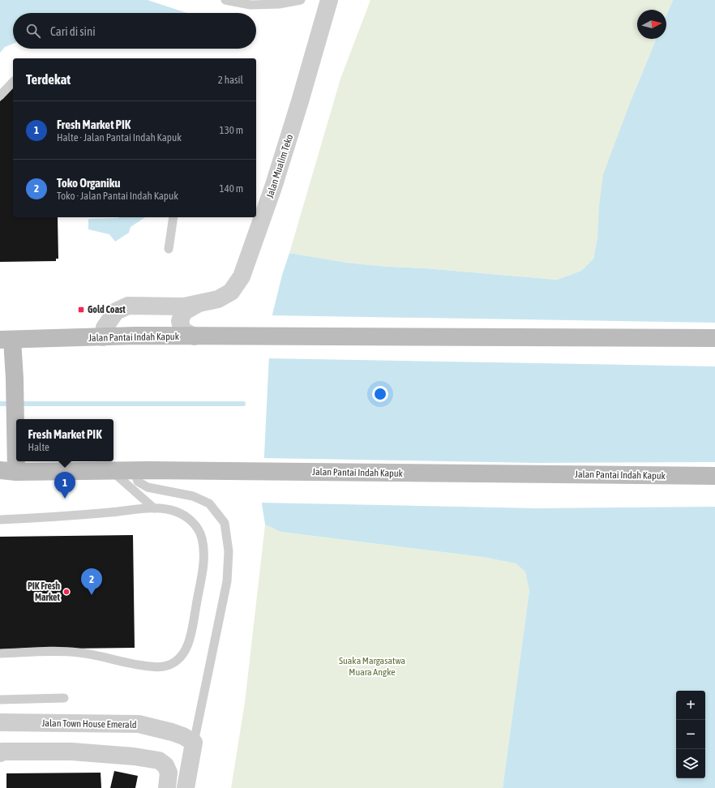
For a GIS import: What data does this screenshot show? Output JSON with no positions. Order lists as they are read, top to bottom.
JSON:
{
  "streets": {
    "main road": ["Jalan Pantai Indah Kapuk"],
    "street": ["Jalan Mualim Teko", "Jalan Town House Emerald"]
  },
  "crossings": [
    ["Jalan Mualim Teko", "Jalan Pantai Indah Kapuk"]
  ],
  "parks": ["Suaka Margasatwa Muara Angke"],
  "places": {
    "transit": ["Gold Coast"],
    "other": ["PIK Fresh Market"]
  },
  "north": "right",
  "page": {
    "search": "Cari di sini",
    "heading": ["Terdekat", "2 hasil"],
    "list": [
      {
        "mark": "1",
        "name": "Fresh Market PIK",
        "note": "Halte · Jalan Pantai Indah Kapuk",
        "value": "130 m"
      },
      {
        "mark": "2",
        "name": "Toko Organiku",
        "note": "Toko · Jalan Pantai Indah Kapuk",
        "value": "140 m"
      }
    ],
    "popup": ["Fresh Market PIK", "Halte"],
    "pins": ["1", "2"],
    "map_buttons": ["+", "−"]
  }
}
